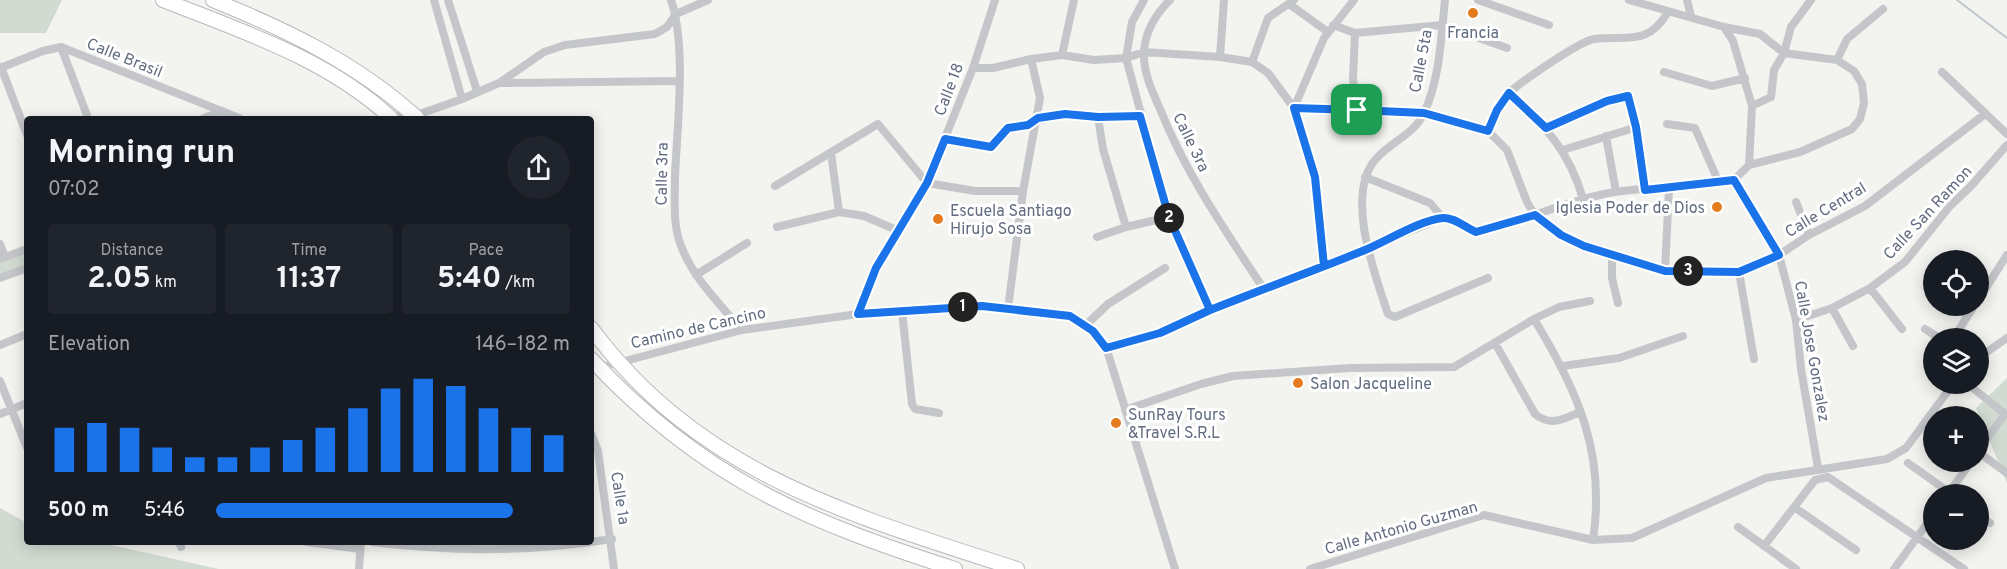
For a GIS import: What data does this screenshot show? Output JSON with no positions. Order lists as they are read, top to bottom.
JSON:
{
  "streets": {
    "street": [
      "Calle Brasil",
      "Calle 5ta",
      "Calle 18",
      "Calle 3ra",
      "Calle Central",
      "Calle San Ramon",
      "Camino de Cancino",
      "Calle Jose Gonzalez",
      "Calle 1a",
      "Calle Antonio Guzman"
    ]
  },
  "crossings": [
    ["Calle 18", "Camino de Cancino"],
    ["Calle 3ra", "Camino de Cancino"],
    ["Calle Central", "Calle Jose Gonzalez"],
    ["Calle San Ramon", "Calle Jose Gonzalez"],
    ["Calle Jose Gonzalez", "Calle Antonio Guzman"]
  ],
  "places": [
    "Francia",
    "Iglesia Poder de Dios",
    "Escuela Santiago Hirujo Sosa",
    "Salon Jacqueline",
    "SunRay Tours &Travel S.R.L"
  ],
  "page": {
    "heading": ["Morning run", "07:02"],
    "pins": ["2", "3", "1"],
    "stats": [
      ["Distance", "2.05 km"],
      ["Time", "11:37"],
      ["Pace", "5:40 /km"]
    ],
    "map_buttons": ["+", "−"],
    "chart": ["Elevation", "146–182 m"],
    "list": [
      {
        "name": "500 m",
        "note": "5:46"
      }
    ]
  }
}
